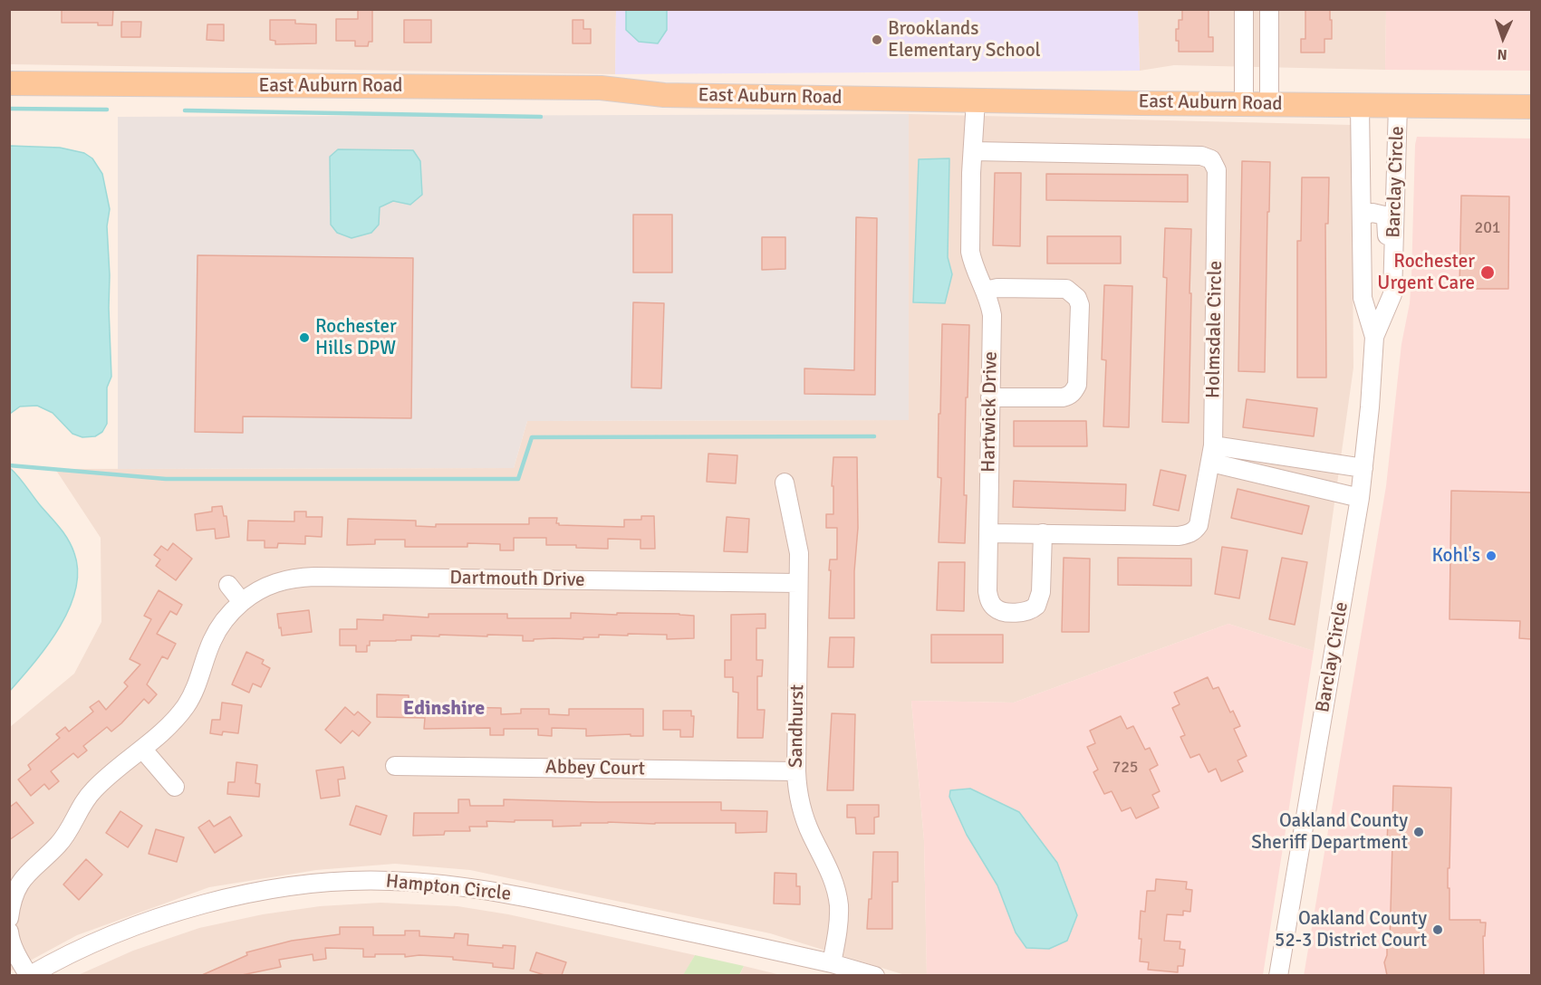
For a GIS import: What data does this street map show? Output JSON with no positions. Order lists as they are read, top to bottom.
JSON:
{
  "streets": {
    "main road": ["East Auburn Road"],
    "street": [
      "Barclay Circle",
      "Holmsdale Circle",
      "Hartwick Drive",
      "Dartmouth Drive",
      "Sandhurst",
      "Abbey Court",
      "Hampton Circle"
    ]
  },
  "crossings": [
    ["East Auburn Road", "Barclay Circle"],
    ["East Auburn Road", "Hartwick Drive"],
    ["Holmsdale Circle", "Hartwick Drive"],
    ["Dartmouth Drive", "Sandhurst"],
    ["Sandhurst", "Abbey Court"],
    ["Sandhurst", "Hampton Circle"]
  ],
  "districts": ["Edinshire"],
  "places": [
    "Brooklands Elementary School",
    "Rochester Urgent Care",
    "Rochester Hills DPW",
    "Kohl's",
    "Oakland County Sheriff Department",
    "Oakland County 52-3 District Court"
  ],
  "house_numbers": ["201", "725"],
  "north": "bottom"
}
